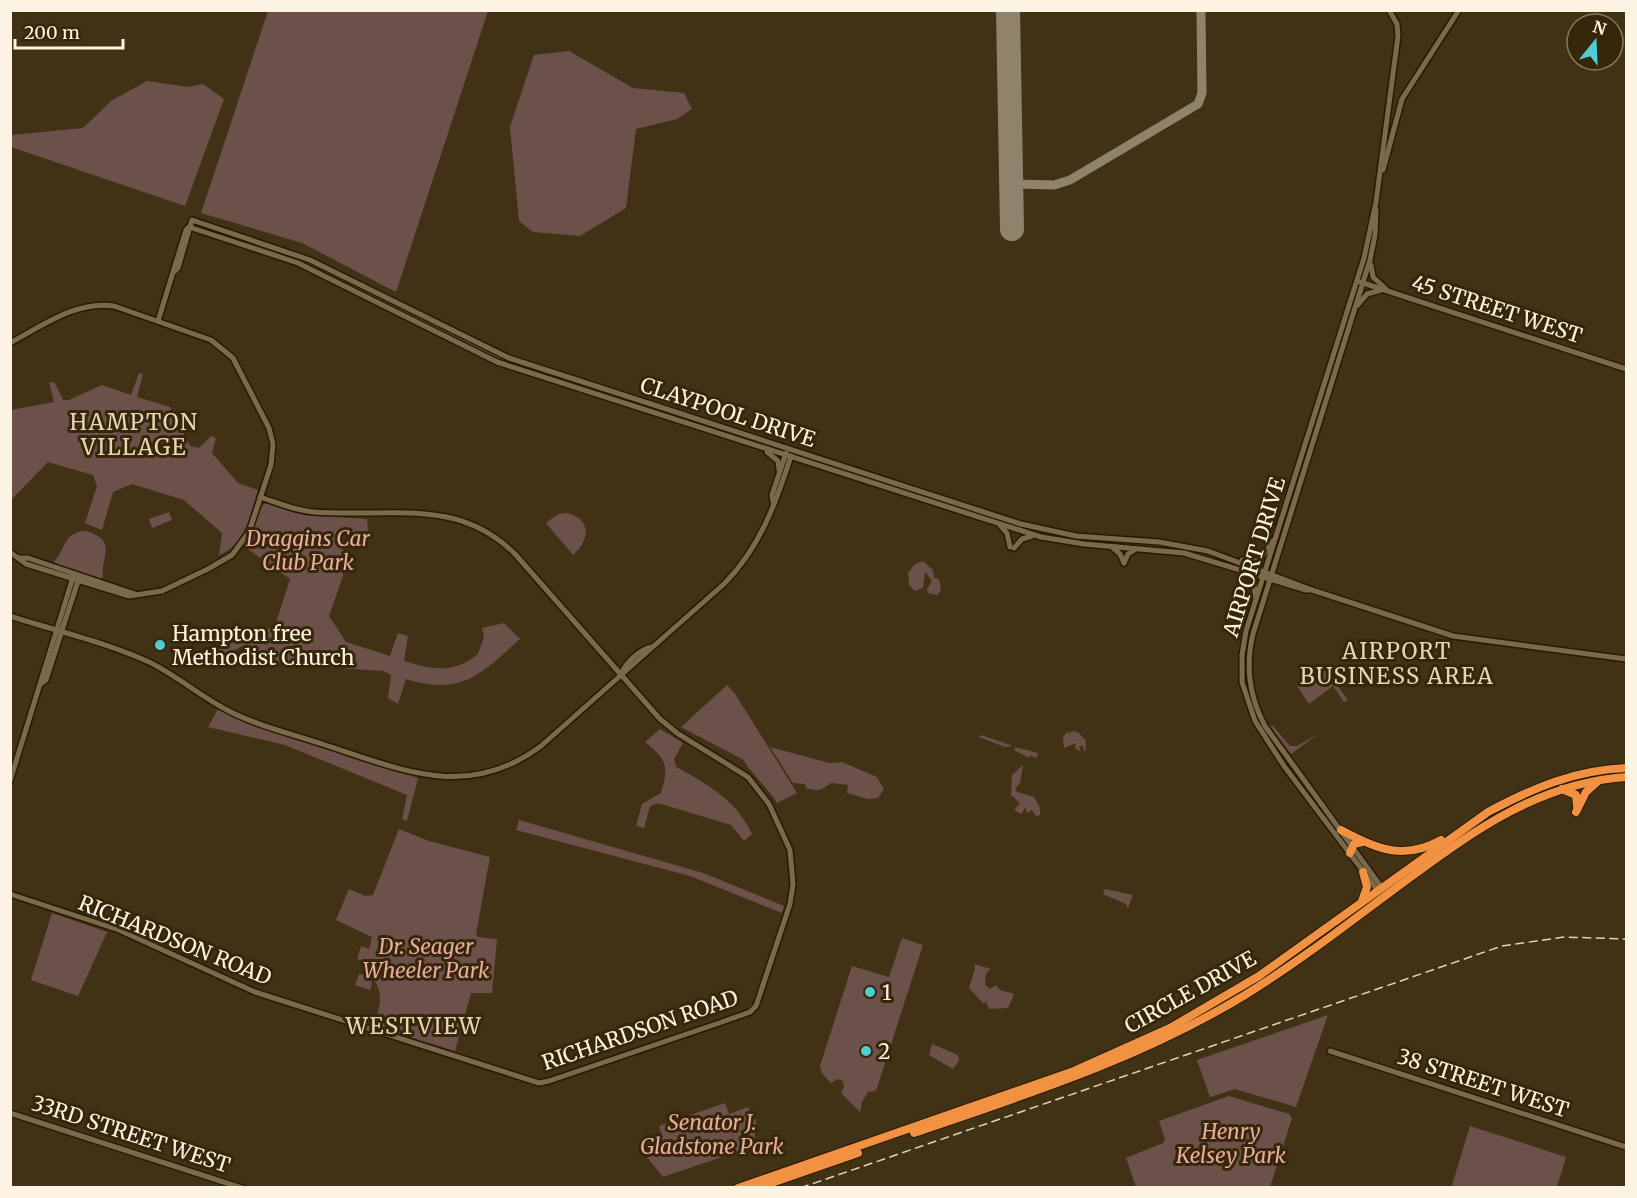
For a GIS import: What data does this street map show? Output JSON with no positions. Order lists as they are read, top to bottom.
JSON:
{
  "streets": {
    "highway": ["CIRCLE DRIVE"],
    "main road": [
      "45 STREET WEST",
      "CLAYPOOL DRIVE",
      "AIRPORT DRIVE",
      "RICHARDSON ROAD",
      "38 STREET WEST",
      "33RD STREET WEST"
    ]
  },
  "crossings": [
    ["45 STREET WEST", "AIRPORT DRIVE"],
    ["CLAYPOOL DRIVE", "AIRPORT DRIVE"],
    ["AIRPORT DRIVE", "CIRCLE DRIVE"]
  ],
  "districts": ["HAMPTON VILLAGE", "AIRPORT BUSINESS AREA", "WESTVIEW"],
  "parks": [
    "Draggins Car Club Park",
    "Dr. Seager Wheeler Park",
    "Senator J. Gladstone Park",
    "Henry Kelsey Park"
  ],
  "places": ["Hampton free Methodist Church", "1", "2"],
  "scale_bar": "200 m",
  "north": "top"
}
